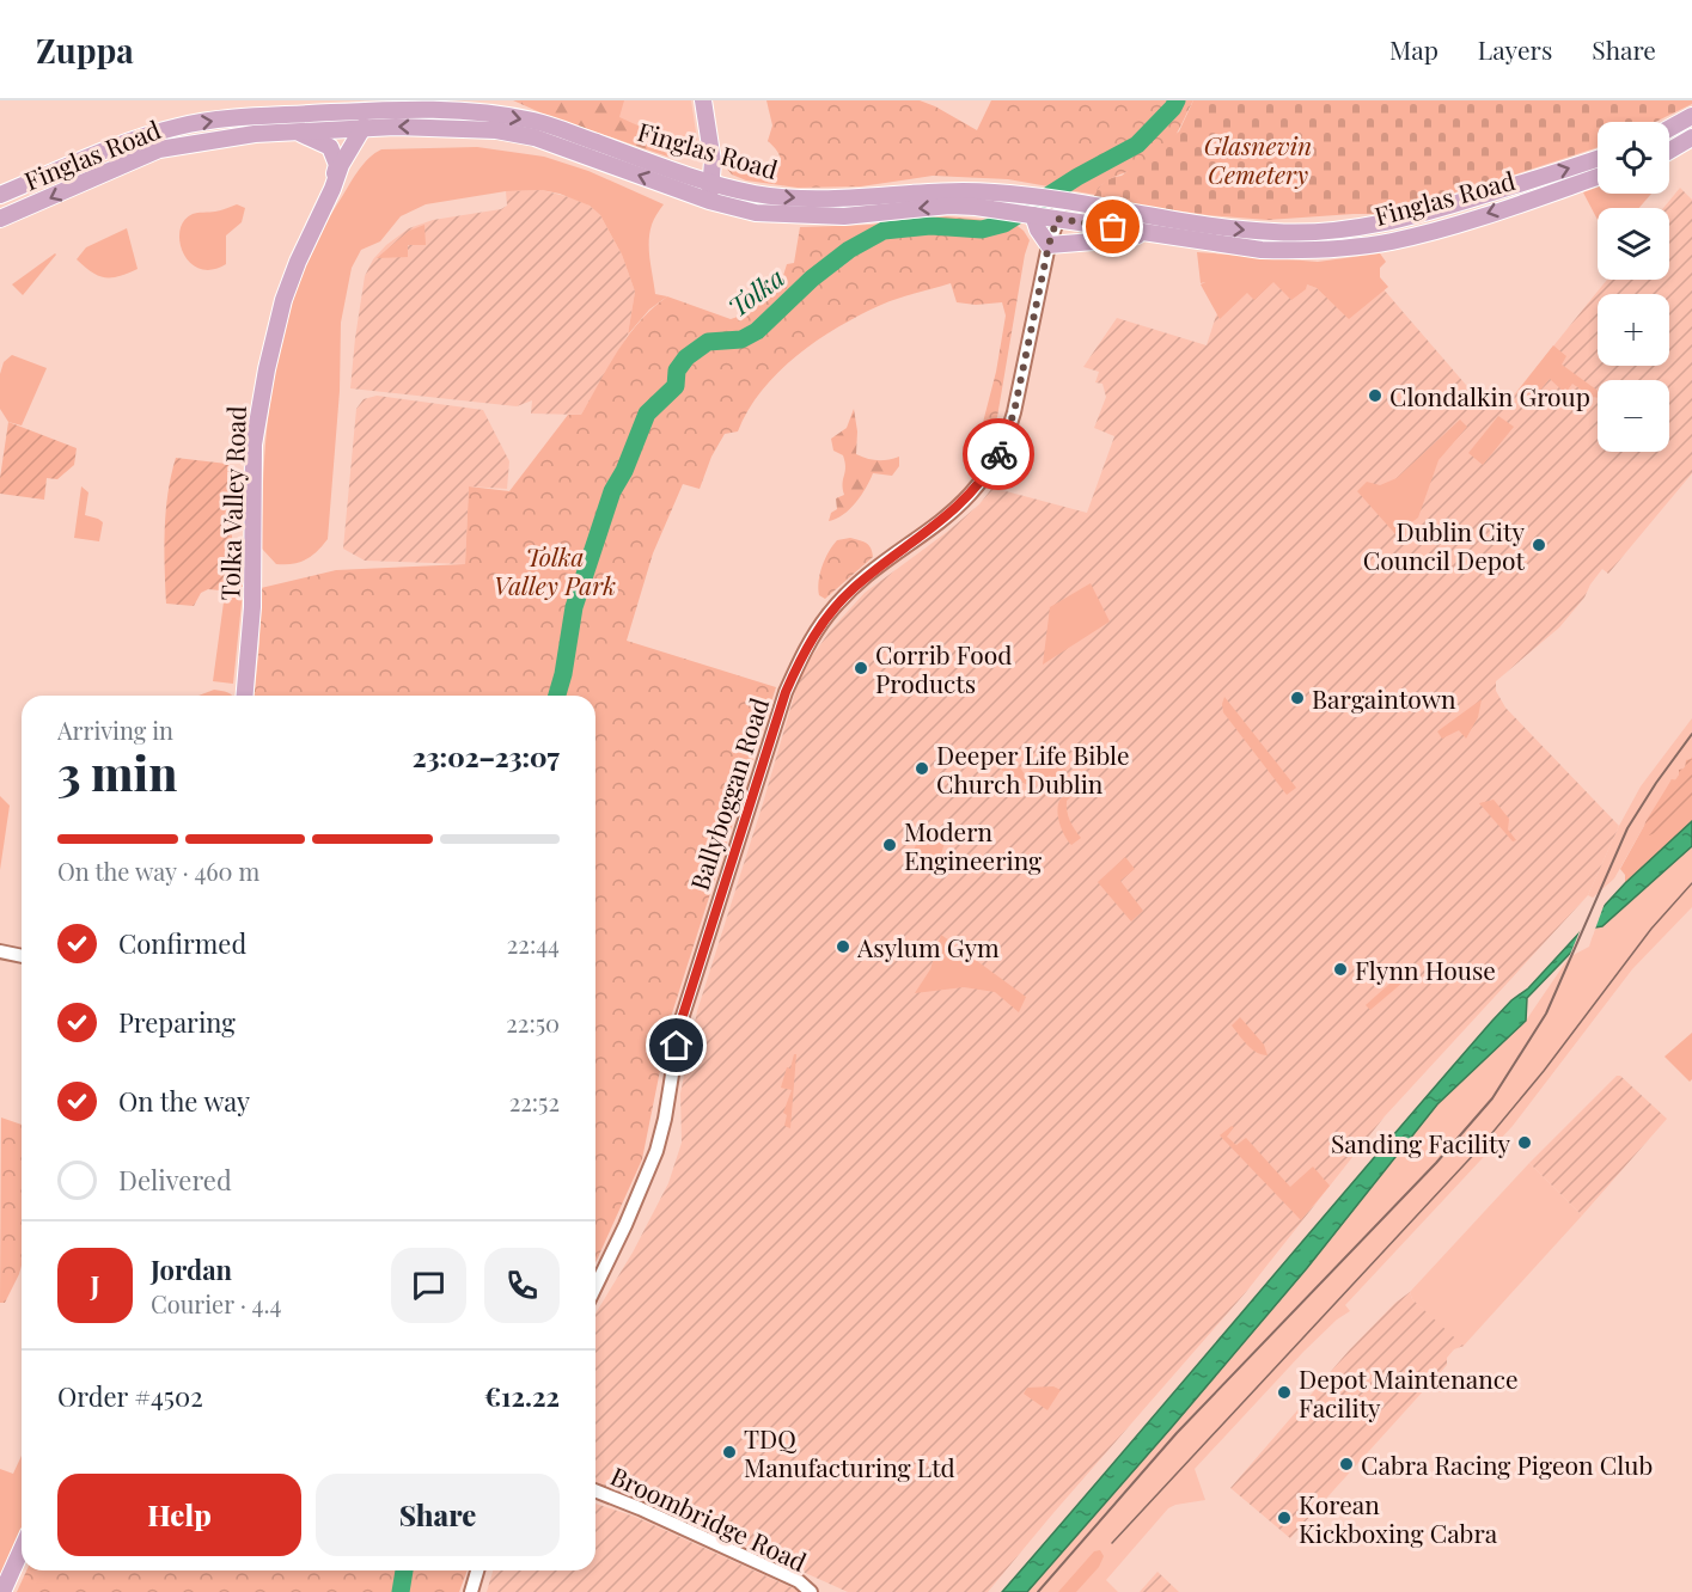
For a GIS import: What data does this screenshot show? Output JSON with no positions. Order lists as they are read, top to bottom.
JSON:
{
  "streets": {
    "main road": ["Finglas Road", "Tolka Valley Road"],
    "street": ["Ballyboggan Road", "Broombridge Road"]
  },
  "crossings": [
    ["Finglas Road", "Tolka Valley Road"],
    ["Finglas Road", "Ballyboggan Road"]
  ],
  "water": ["Tolka"],
  "parks": ["Glasnevin Cemetery", "Tolka Valley Park"],
  "places": [
    "Clondalkin Group",
    "Dublin City Council Depot",
    "Corrib Food Products",
    "Bargaintown",
    "Deeper Life Bible Church Dublin",
    "Modern Engineering",
    "Asylum Gym",
    "Flynn House",
    "Sanding Facility",
    "Depot Maintenance Facility",
    "TDQ Manufacturing Ltd",
    "Cabra Racing Pigeon Club",
    "Korean Kickboxing Cabra"
  ],
  "page": {
    "header": "Zuppa",
    "nav": ["Map", "Layers", "Share"],
    "map_buttons": ["+", "−"],
    "heading": ["3 min", "Arriving in", "23:02–23:07"],
    "panel": [
      "Jordan",
      "Courier · 4.4",
      "Order #4502",
      "€12.22"
    ],
    "bar": "On the way · 460 m",
    "list": [
      ["Confirmed", "22:44"],
      ["Preparing", "22:50"],
      ["On the way", "22:52"],
      "Delivered"
    ],
    "round": "J",
    "buttons": ["Help", "Share"]
  }
}
